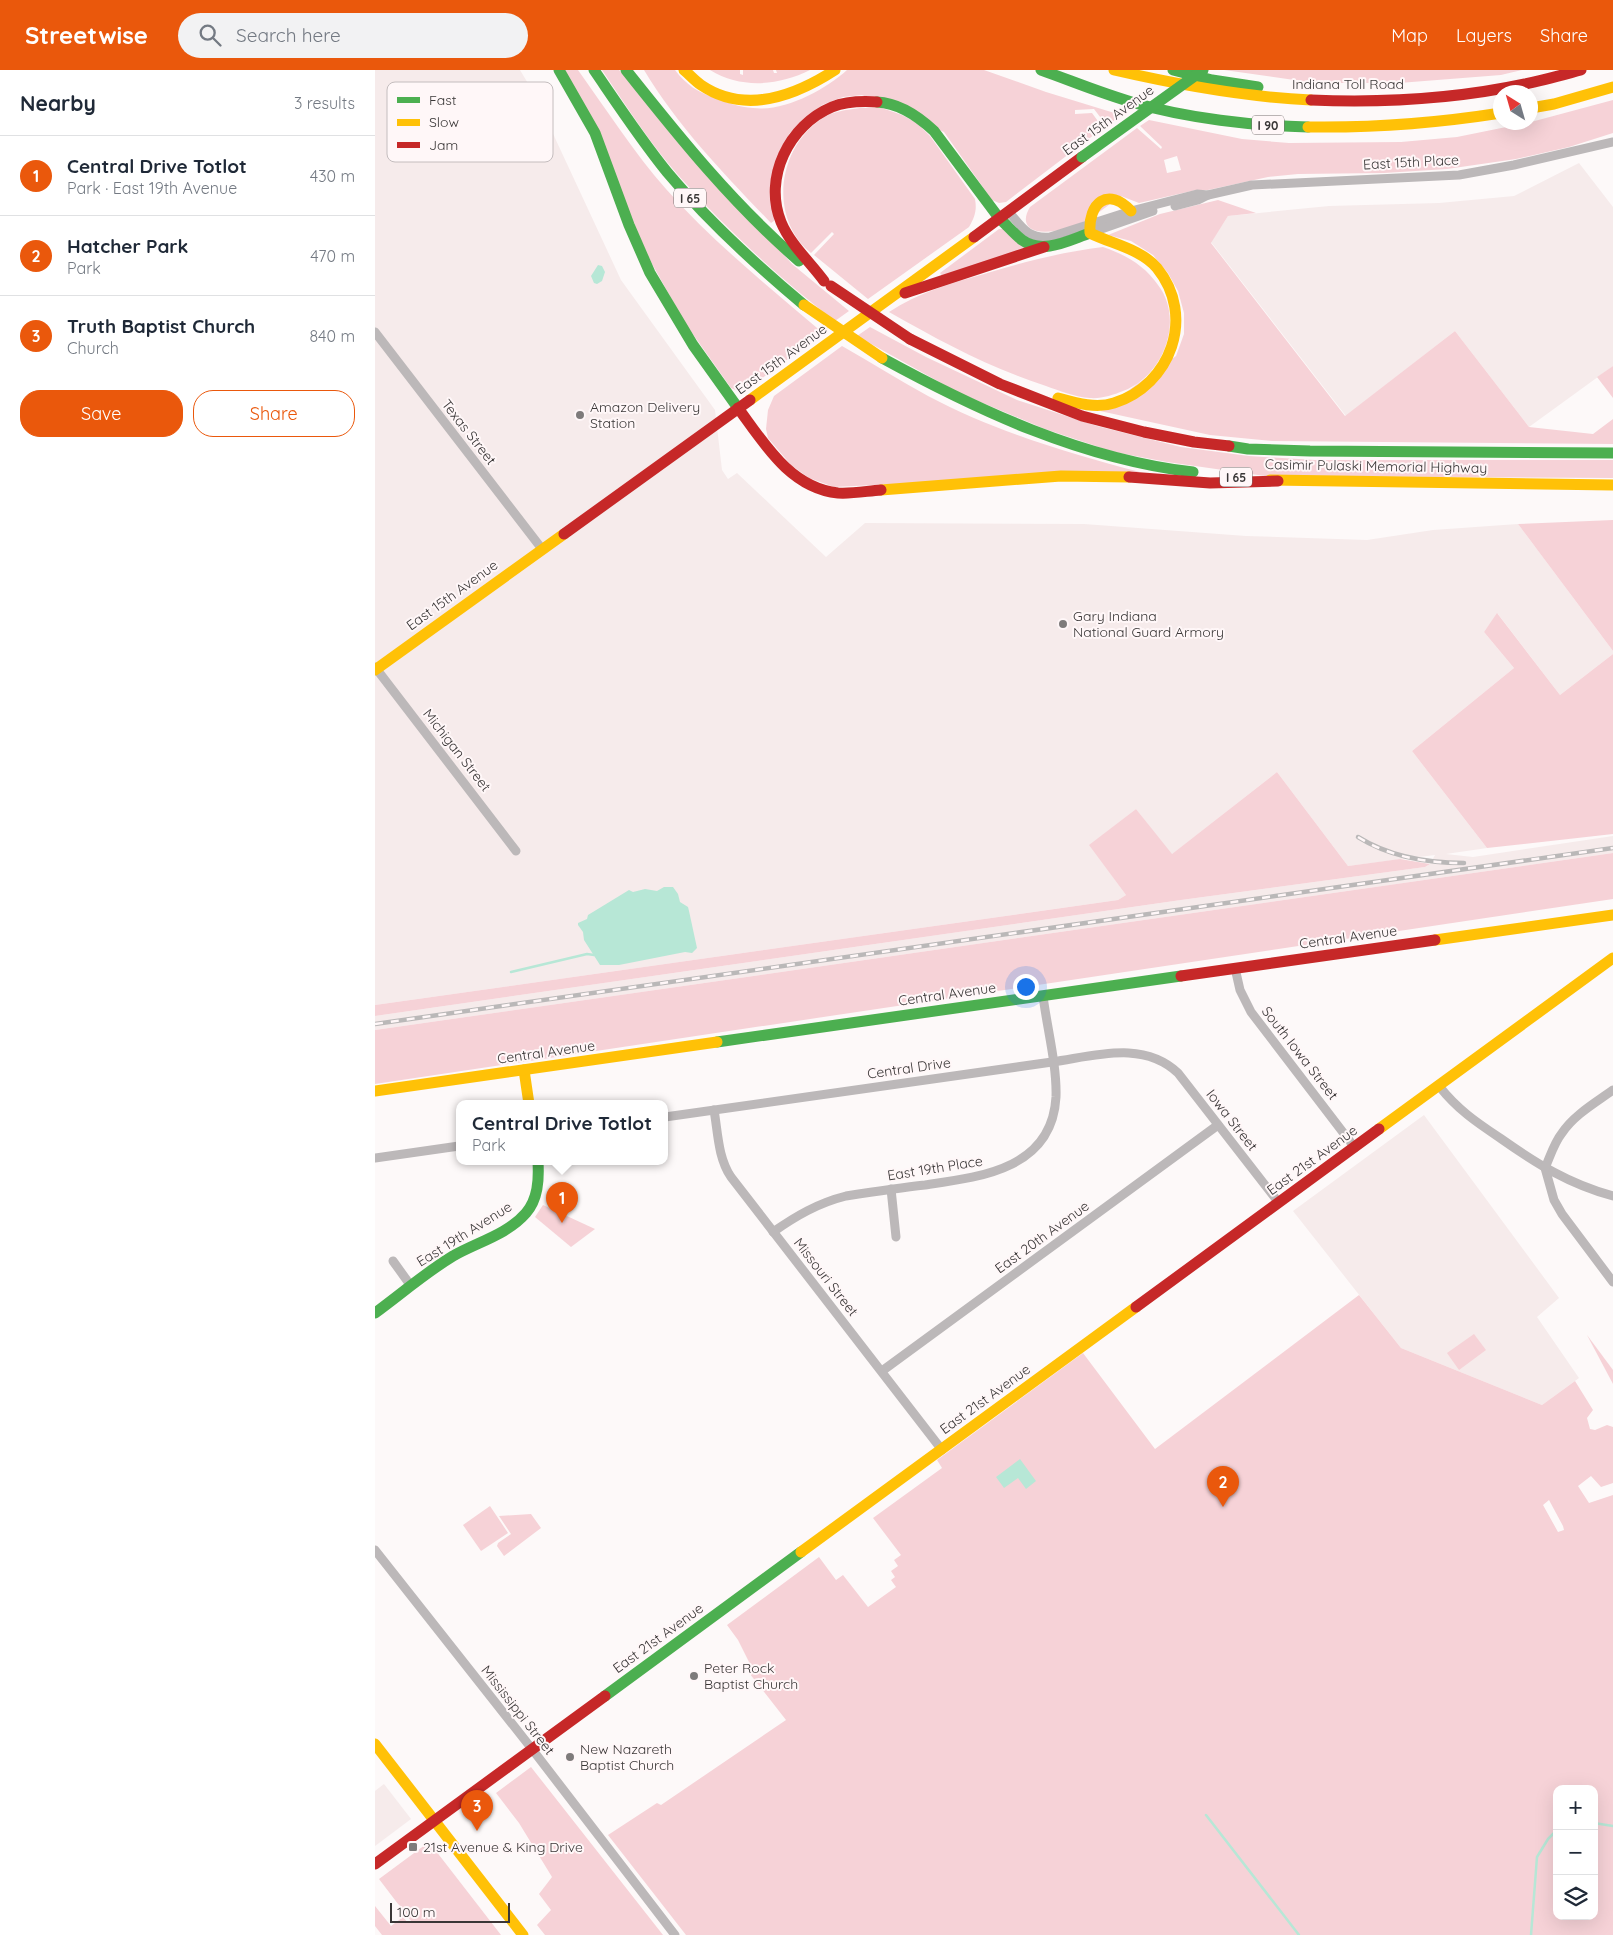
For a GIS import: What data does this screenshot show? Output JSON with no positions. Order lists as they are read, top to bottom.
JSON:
{
  "streets": {
    "main road": [
      "Indiana Toll Road",
      "East 15th Avenue",
      "I 90",
      "East 15th Place",
      "I 65",
      "Casimir Pulaski Memorial Highway",
      "Central Avenue",
      "East 21st Avenue",
      "East 19th Avenue"
    ],
    "street": [
      "Texas Street",
      "Michigan Street",
      "South Iowa Street",
      "Central Drive",
      "Iowa Street",
      "East 19th Place",
      "East 20th Avenue",
      "Missouri Street",
      "Mississippi Street"
    ]
  },
  "crossings": [
    ["East 15th Avenue", "East 15th Place"],
    ["East 15th Avenue", "Texas Street"],
    ["East 15th Avenue", "Michigan Street"],
    ["Central Avenue", "South Iowa Street"],
    ["Central Avenue", "East 19th Place"],
    ["South Iowa Street", "East 21st Avenue"],
    ["Central Drive", "Iowa Street"],
    ["Central Drive", "East 19th Place"],
    ["Central Drive", "Missouri Street"],
    ["Iowa Street", "East 21st Avenue"],
    ["Iowa Street", "East 20th Avenue"],
    ["East 21st Avenue", "Missouri Street"],
    ["East 21st Avenue", "Mississippi Street"],
    ["East 19th Place", "Missouri Street"],
    ["East 20th Avenue", "Missouri Street"]
  ],
  "places": {
    "other": [
      "Amazon Delivery Station",
      "Gary Indiana National Guard Armory",
      "Peter Rock Baptist Church",
      "New Nazareth Baptist Church"
    ],
    "transit": ["21st Avenue & King Drive"]
  },
  "legend": ["Fast", "Slow", "Jam"],
  "scale_bar": "100 m",
  "north": "top left",
  "page": {
    "header": "Streetwise",
    "search": "Search here",
    "nav": ["Map", "Layers", "Share"],
    "heading": ["Nearby", "3 results"],
    "list": [
      {
        "mark": "1",
        "name": "Central Drive Totlot",
        "note": "Park · East 19th Avenue",
        "value": "430 m"
      },
      {
        "mark": "2",
        "name": "Hatcher Park",
        "note": "Park",
        "value": "470 m"
      },
      {
        "mark": "3",
        "name": "Truth Baptist Church",
        "note": "Church",
        "value": "840 m"
      }
    ],
    "buttons": ["Save", "Share"],
    "popup": ["Central Drive Totlot", "Park"],
    "pins": ["1", "2", "3"],
    "map_buttons": ["+", "−"],
    "scale": "100 m"
  }
}
